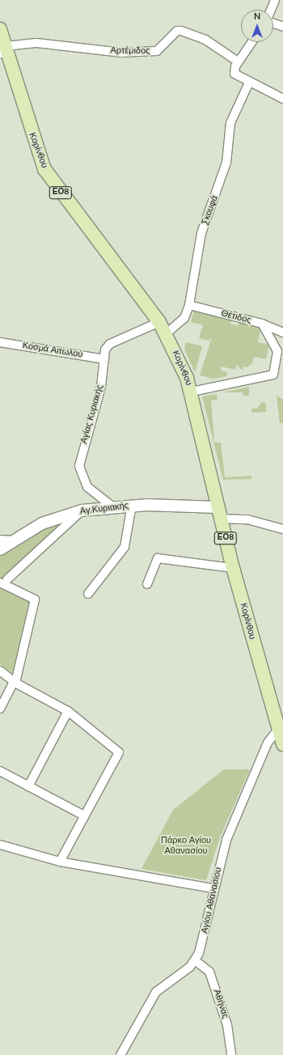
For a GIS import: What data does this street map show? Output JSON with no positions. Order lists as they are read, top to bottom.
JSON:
{
  "streets": {
    "main road": ["Κορίνθου", "ΕΟ8", "Αγ.Κυριακής"],
    "street": [
      "Αρτέμιδος",
      "Σκουφά",
      "Θέτιδος",
      "Κοσμά Αιτωλού",
      "Αγίας Κυριακής",
      "Αγίου Αθανασίου",
      "Αθήνας"
    ]
  },
  "crossings": [
    ["Αρτέμιδος", "Κορίνθου"],
    ["Κορίνθου", "Σκουφά"],
    ["Κορίνθου", "Αγίας Κυριακής"],
    ["Κορίνθου", "Αγ.Κυριακής"],
    ["Κορίνθου", "Αγίου Αθανασίου"],
    ["Σκουφά", "Θέτιδος"],
    ["Κοσμά Αιτωλού", "Αγίας Κυριακής"],
    ["Αγίας Κυριακής", "Αγ.Κυριακής"],
    ["Αγίου Αθανασίου", "Αθήνας"]
  ],
  "parks": ["Πάρκο Αγίου Αθανασίου"],
  "north": "top"
}
